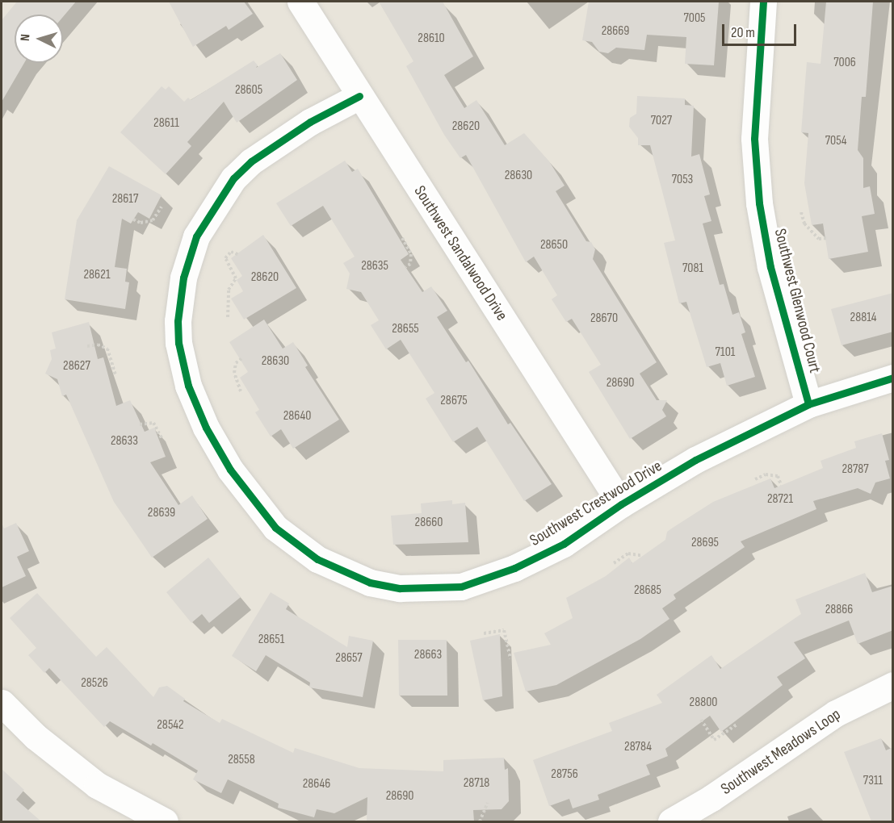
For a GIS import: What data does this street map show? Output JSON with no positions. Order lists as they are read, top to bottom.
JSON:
{
  "streets": {
    "street": [
      "Southwest Sandalwood Drive",
      "Southwest Glenwood Court",
      "Southwest Crestwood Drive",
      "Southwest Meadows Loop"
    ]
  },
  "crossings": [
    ["Southwest Sandalwood Drive", "Southwest Crestwood Drive"],
    ["Southwest Glenwood Court", "Southwest Crestwood Drive"]
  ],
  "house_numbers": [
    "7005",
    "28669",
    "28610",
    "7006",
    "28605",
    "7027",
    "28611",
    "28620",
    "7054",
    "28630",
    "7053",
    "28617",
    "28650",
    "28635",
    "7081",
    "28621",
    "28620",
    "28814",
    "28670",
    "28655",
    "7101",
    "28630",
    "28627",
    "28690",
    "28675",
    "28640",
    "28633",
    "28787",
    "28721",
    "28639",
    "28660",
    "28695",
    "28685",
    "28866",
    "28651",
    "28663",
    "28657",
    "28526",
    "28800",
    "28542",
    "28784",
    "28558",
    "28756",
    "7311",
    "28718",
    "28646",
    "28690"
  ],
  "scale_bar": "20 m",
  "north": "left"
}
